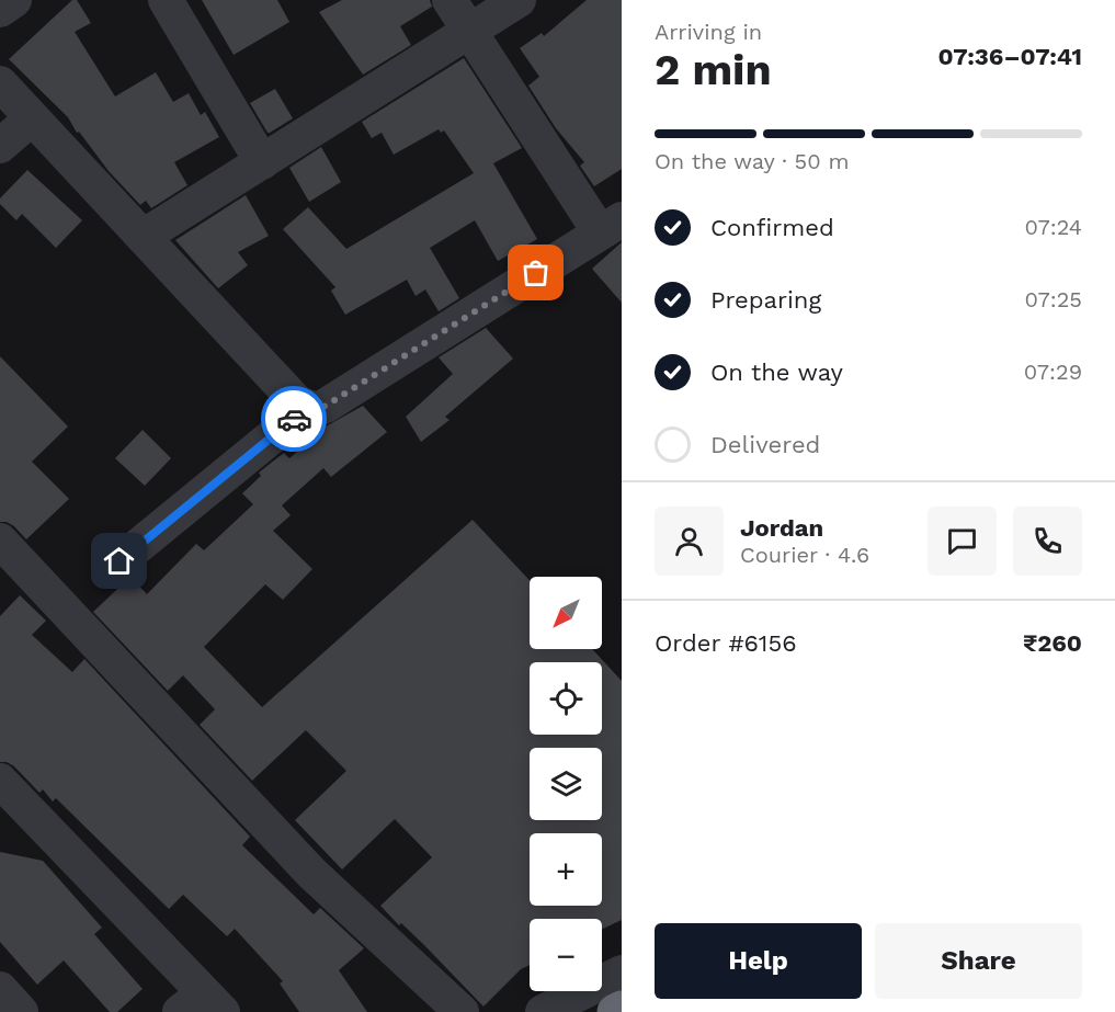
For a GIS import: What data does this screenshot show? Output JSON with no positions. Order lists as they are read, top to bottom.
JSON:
{
  "north": "bottom left",
  "page": {
    "heading": ["2 min", "Arriving in", "07:36–07:41"],
    "panel": [
      "Jordan",
      "Courier · 4.6",
      "Order #6156",
      "₹260"
    ],
    "bar": "On the way · 50 m",
    "list": [
      ["Confirmed", "07:24"],
      ["Preparing", "07:25"],
      ["On the way", "07:29"],
      "Delivered"
    ],
    "map_buttons": ["+", "−"],
    "buttons": ["Help", "Share"]
  }
}
